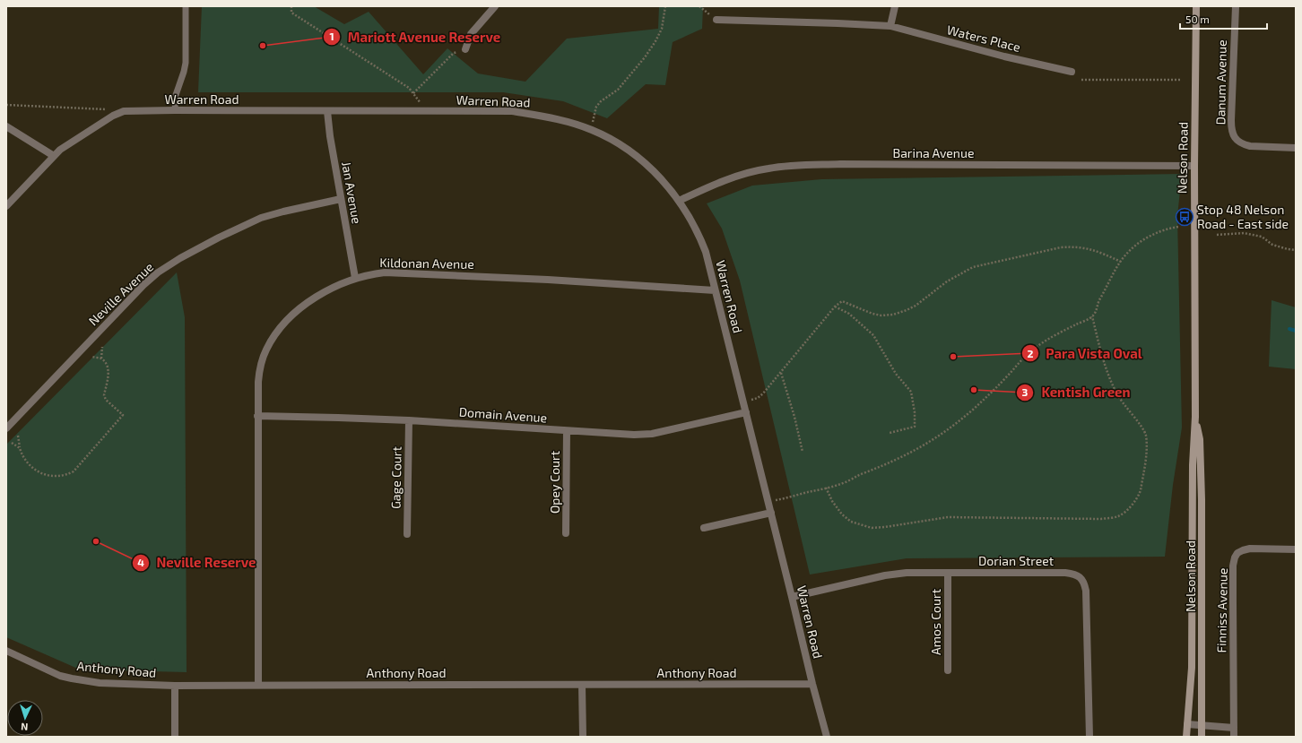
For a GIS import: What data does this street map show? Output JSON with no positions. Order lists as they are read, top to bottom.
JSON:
{
  "streets": {
    "main road": ["Nelson Road"],
    "street": [
      "Waters Place",
      "Danum Avenue",
      "Warren Road",
      "Barina Avenue",
      "Jan Avenue",
      "Kildonan Avenue",
      "Neville Avenue",
      "Domain Avenue",
      "Gage Court",
      "Opey Court",
      "Dorian Street",
      "Finniss Avenue",
      "Amos Court",
      "Anthony Road"
    ]
  },
  "crossings": [
    ["Warren Road", "Barina Avenue"],
    ["Warren Road", "Jan Avenue"],
    ["Warren Road", "Kildonan Avenue"],
    ["Warren Road", "Domain Avenue"],
    ["Warren Road", "Dorian Street"],
    ["Warren Road", "Anthony Road"],
    ["Barina Avenue", "Nelson Road"],
    ["Jan Avenue", "Kildonan Avenue"],
    ["Jan Avenue", "Neville Avenue"],
    ["Kildonan Avenue", "Domain Avenue"],
    ["Kildonan Avenue", "Anthony Road"],
    ["Domain Avenue", "Gage Court"],
    ["Domain Avenue", "Opey Court"],
    ["Dorian Street", "Amos Court"]
  ],
  "places": {
    "other": [
      "Mariott Avenue Reserve",
      "Para Vista Oval",
      "Kentish Green",
      "Neville Reserve"
    ],
    "bus stop": ["Stop 48 Nelson Road - East side"]
  },
  "scale_bar": "50 m",
  "north": "bottom"
}
